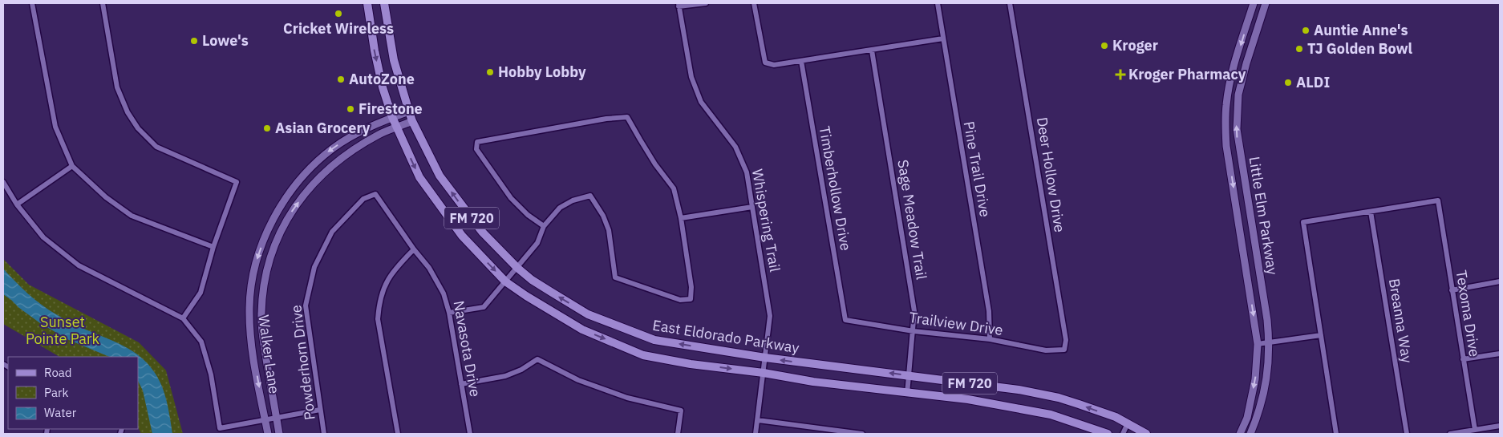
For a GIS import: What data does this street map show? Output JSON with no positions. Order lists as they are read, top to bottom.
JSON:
{
  "streets": {
    "main road": [
      "Little Elm Parkway",
      "FM 720",
      "East Eldorado Parkway",
      "Walker Lane"
    ],
    "street": [
      "Pine Trail Drive",
      "Deer Hollow Drive",
      "Timberhollow Drive",
      "Sage Meadow Trail",
      "Whispering Trail",
      "Texoma Drive",
      "Breanna Way",
      "Trailview Drive",
      "Navasota Drive",
      "Powderhorn Drive"
    ]
  },
  "crossings": [
    ["Pine Trail Drive", "Trailview Drive"],
    ["Deer Hollow Drive", "Trailview Drive"],
    ["Timberhollow Drive", "Trailview Drive"],
    ["Sage Meadow Trail", "Trailview Drive"],
    ["Sage Meadow Trail", "East Eldorado Parkway"],
    ["Whispering Trail", "East Eldorado Parkway"],
    ["Texoma Drive", "Breanna Way"],
    ["East Eldorado Parkway", "Walker Lane"],
    ["Navasota Drive", "Powderhorn Drive"]
  ],
  "parks": ["Sunset Pointe Park"],
  "places": {
    "other": [
      "Cricket Wireless",
      "Auntie Anne's",
      "Lowe's",
      "Kroger",
      "TJ Golden Bowl",
      "Hobby Lobby",
      "AutoZone",
      "ALDI",
      "Firestone",
      "Asian Grocery"
    ],
    "health": ["Kroger Pharmacy"]
  },
  "legend": ["Road", "Park", "Water"]
}
